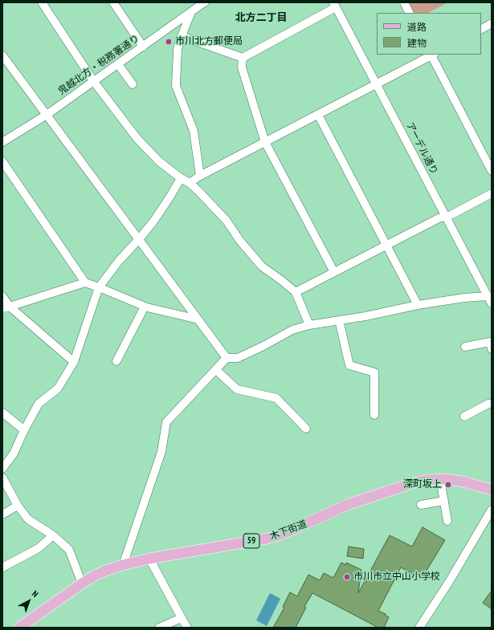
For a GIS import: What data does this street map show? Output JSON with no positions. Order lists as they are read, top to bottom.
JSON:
{
  "streets": {
    "main road": ["木下街道", "59"],
    "street": ["鬼越北方・税務署通り", "アーデル通り"]
  },
  "districts": ["北方二丁目"],
  "places": ["市川北方郵便局", "深町坂上", "市川市立中山小学校"],
  "legend": ["道路", "建物"],
  "north": "top right"
}
